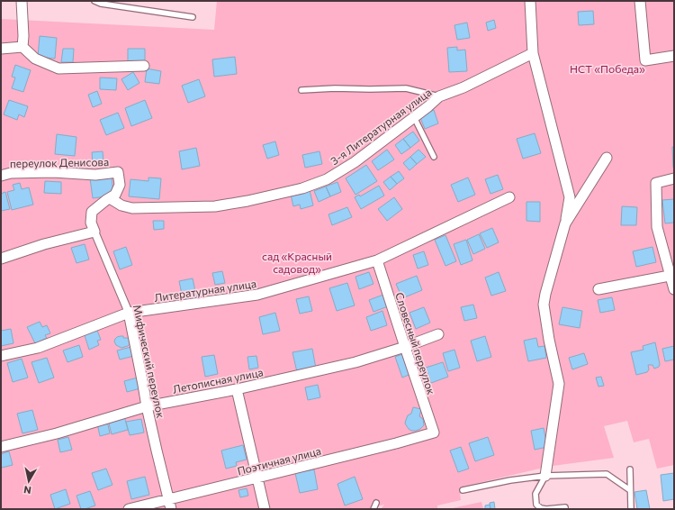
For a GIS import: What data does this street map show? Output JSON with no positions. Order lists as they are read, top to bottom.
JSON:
{
  "streets": {
    "street": [
      "3-я Литературная улица",
      "переулок Денисова",
      "Литературная улица",
      "Словесный переулок",
      "Мифический переулок",
      "Летописная улица",
      "Поэтичная улица"
    ]
  },
  "crossings": [
    ["3-я Литературная улица", "Мифический переулок"],
    ["переулок Денисова", "Мифический переулок"],
    ["Литературная улица", "Словесный переулок"],
    ["Литературная улица", "Мифический переулок"],
    ["Словесный переулок", "Летописная улица"],
    ["Словесный переулок", "Поэтичная улица"],
    ["Мифический переулок", "Летописная улица"],
    ["Мифический переулок", "Поэтичная улица"]
  ],
  "parks": ["НСТ «Победа»", "сад «Красный садовод»"],
  "north": "bottom"
}
